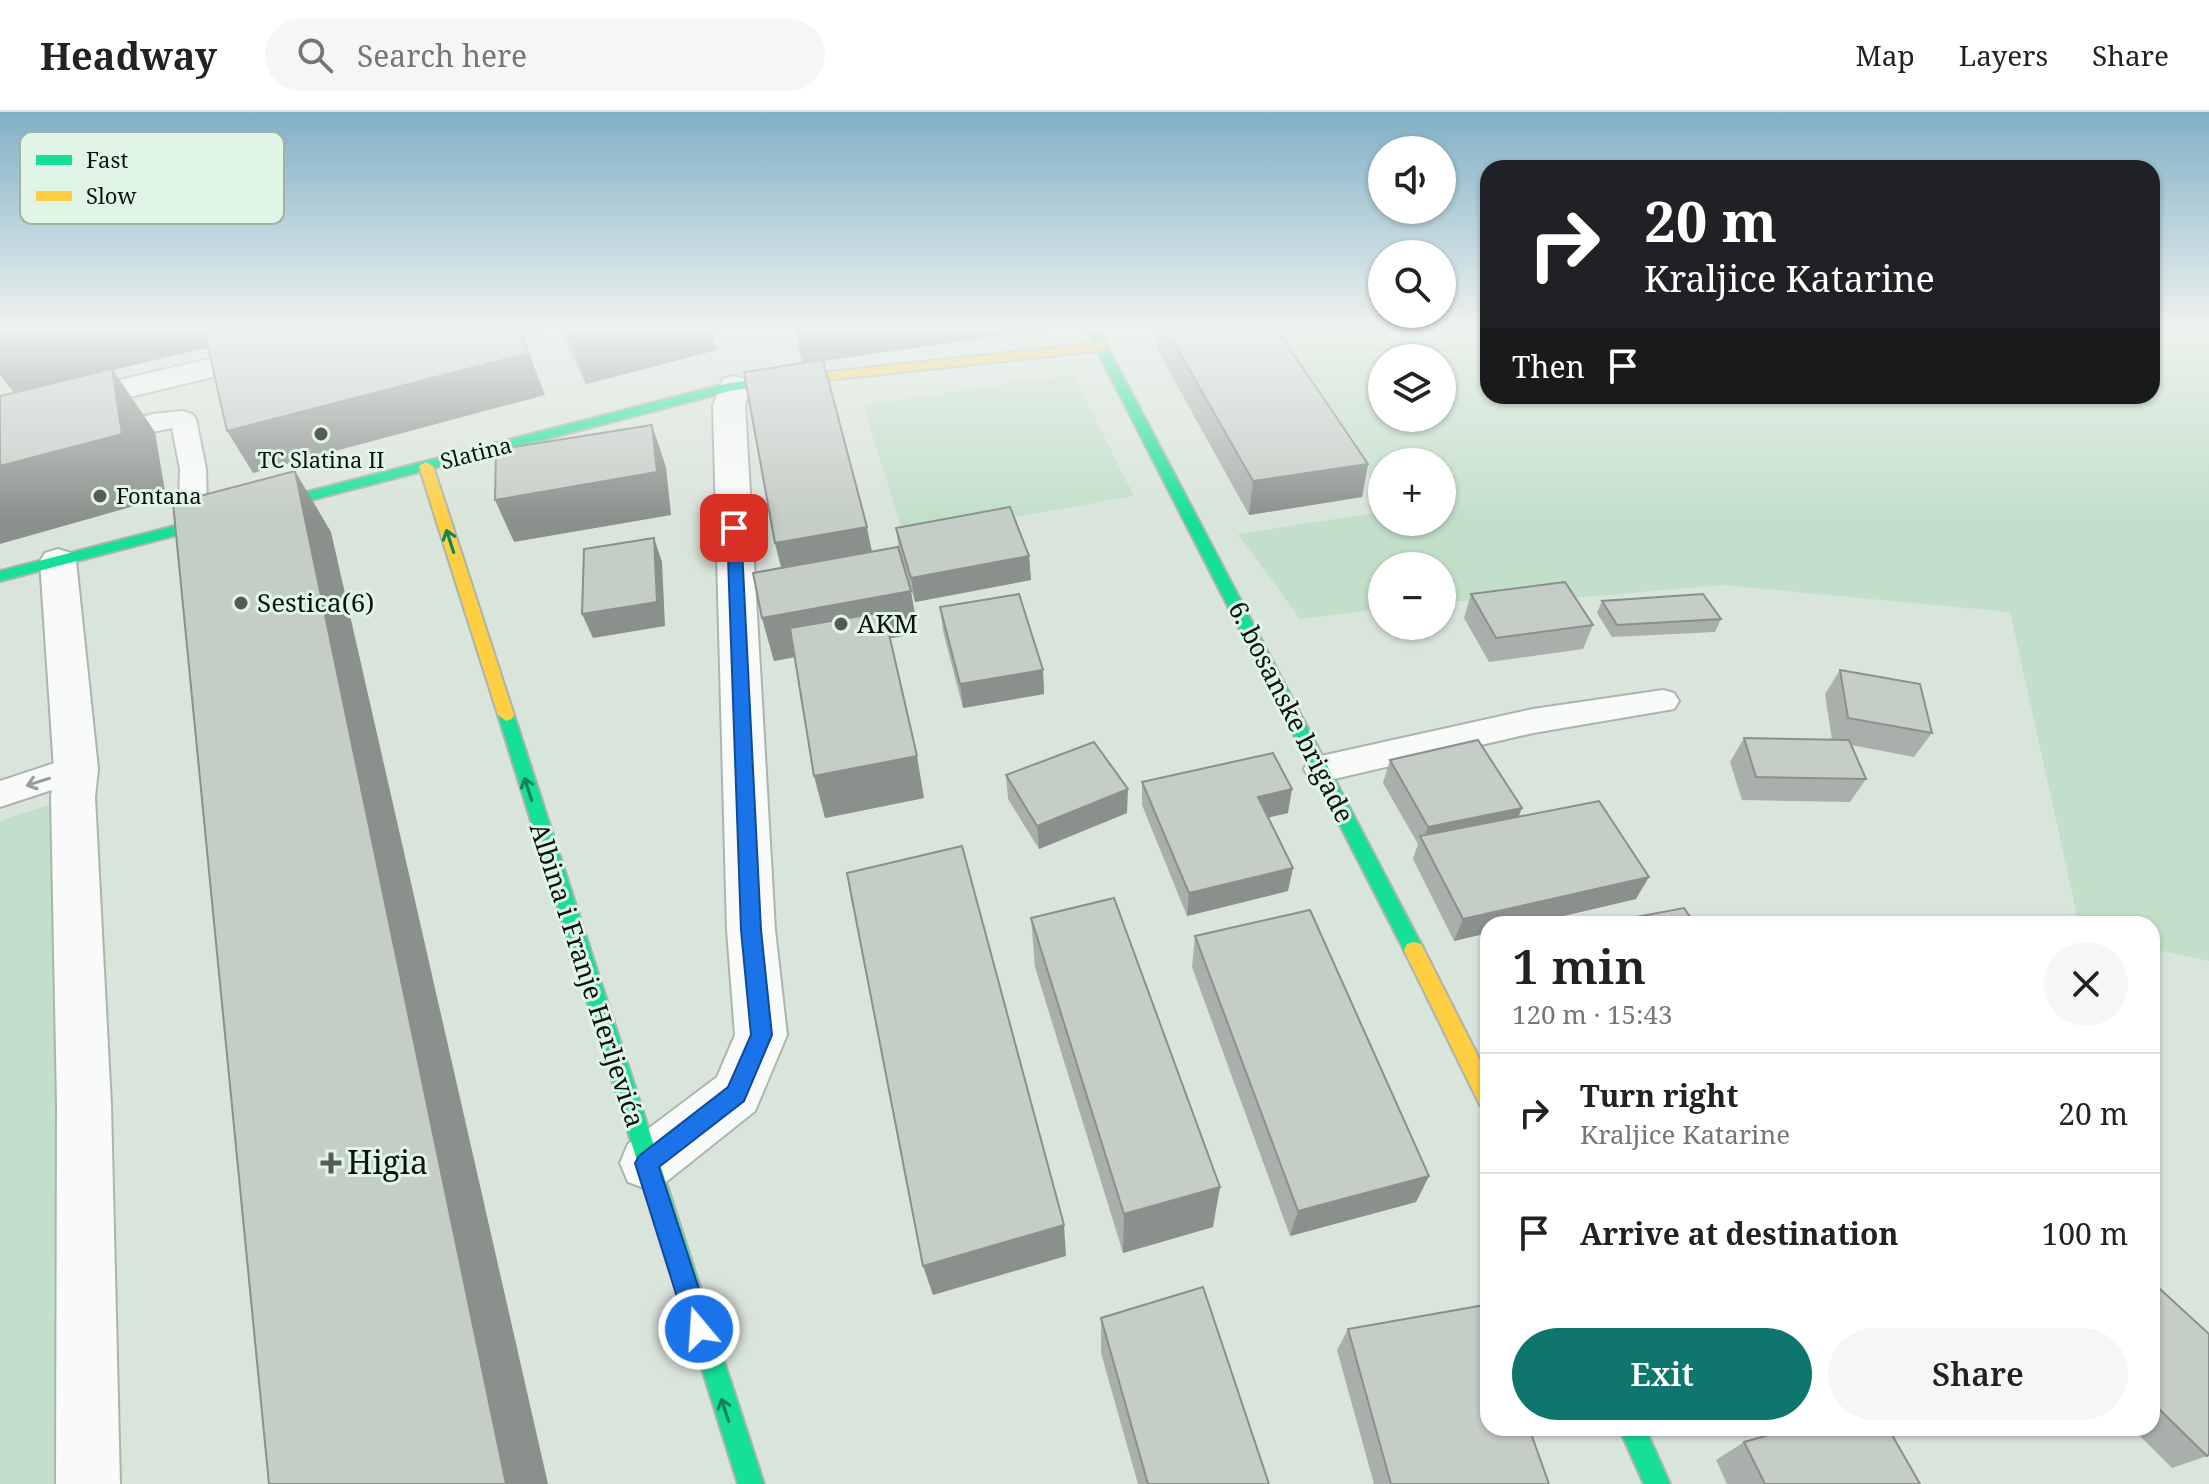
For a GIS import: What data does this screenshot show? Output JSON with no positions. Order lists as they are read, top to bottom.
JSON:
{
  "streets": {
    "street": ["Slatina", "6. bosanske brigade", "Albina i Franje Herljevića"]
  },
  "crossings": [
    ["Slatina", "Albina i Franje Herljevića"]
  ],
  "one_way": ["Albina i Franje Herljevića"],
  "places": {
    "other": [
      "TC Slatina II",
      "Fontana",
      "Sestica(6)",
      "AKM"
    ],
    "health": ["Higia"]
  },
  "legend": ["Fast", "Slow"],
  "page": {
    "header": "Headway",
    "search": "Search here",
    "nav": ["Map", "Layers", "Share"],
    "map_buttons": ["+", "−"],
    "turn": ["20 m", "Kraljice Katarine"],
    "then": "Then",
    "heading": ["1 min", "120 m · 15:43"],
    "list": [
      {
        "name": "Turn right",
        "note": "Kraljice Katarine",
        "value": "20 m"
      },
      {
        "name": "Arrive at destination",
        "value": "100 m"
      }
    ],
    "buttons": ["Exit", "Share"]
  }
}
